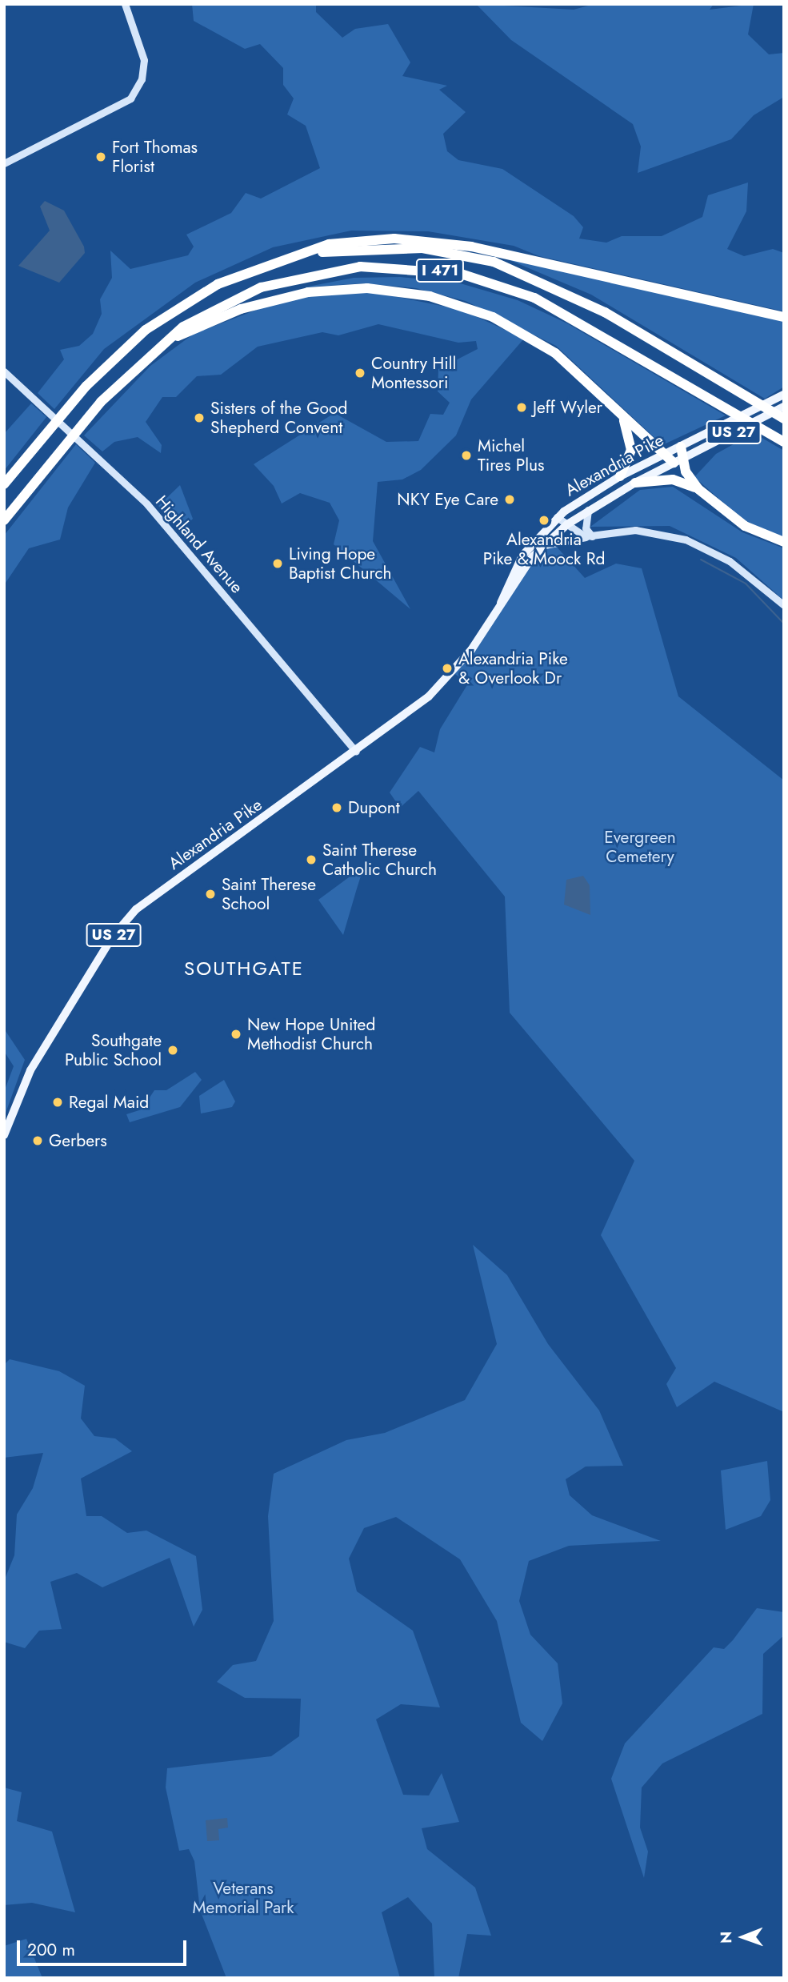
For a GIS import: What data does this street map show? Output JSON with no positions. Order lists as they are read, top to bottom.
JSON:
{
  "streets": {
    "highway": ["I 471"],
    "main road": ["US 27", "Alexandria Pike", "Highland Avenue"]
  },
  "crossings": [
    ["Alexandria Pike", "Highland Avenue"]
  ],
  "districts": ["SOUTHGATE"],
  "parks": ["Evergreen Cemetery", "Veterans Memorial Park"],
  "places": [
    "Fort Thomas Florist",
    "Country Hill Montessori",
    "Jeff Wyler",
    "Sisters of the Good Shepherd Convent",
    "Michel Tires Plus",
    "NKY Eye Care",
    "Alexandria Pike & Moock Rd",
    "Living Hope Baptist Church",
    "Alexandria Pike & Overlook Dr",
    "Dupont",
    "Saint Therese Catholic Church",
    "Saint Therese School",
    "New Hope United Methodist Church",
    "Southgate Public School",
    "Regal Maid",
    "Gerbers"
  ],
  "scale_bar": "200 m",
  "north": "left"
}
